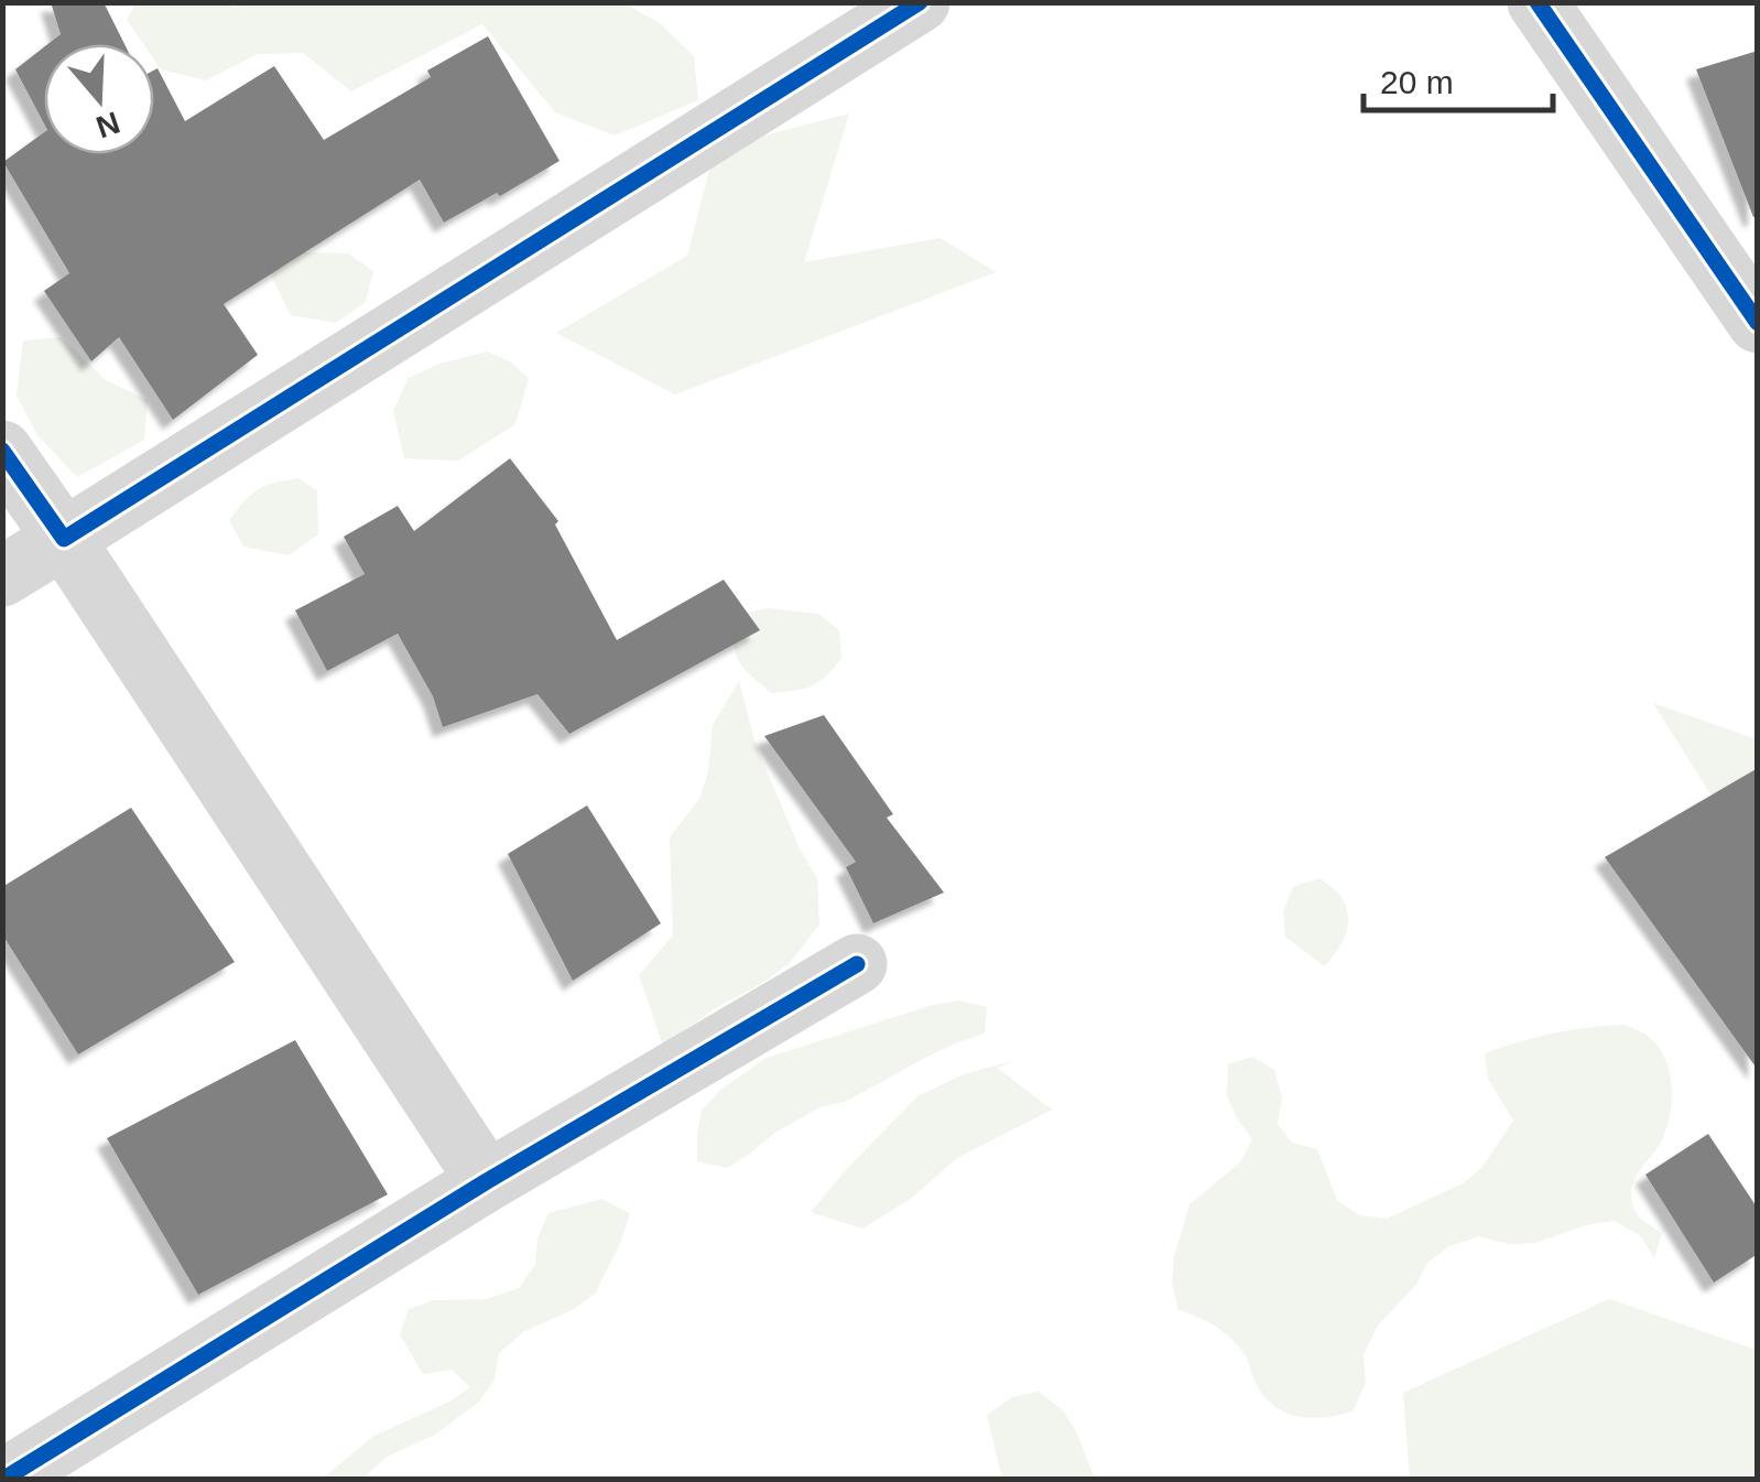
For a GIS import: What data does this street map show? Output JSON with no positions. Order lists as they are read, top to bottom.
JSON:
{
  "scale_bar": "20 m",
  "north": "bottom"
}
